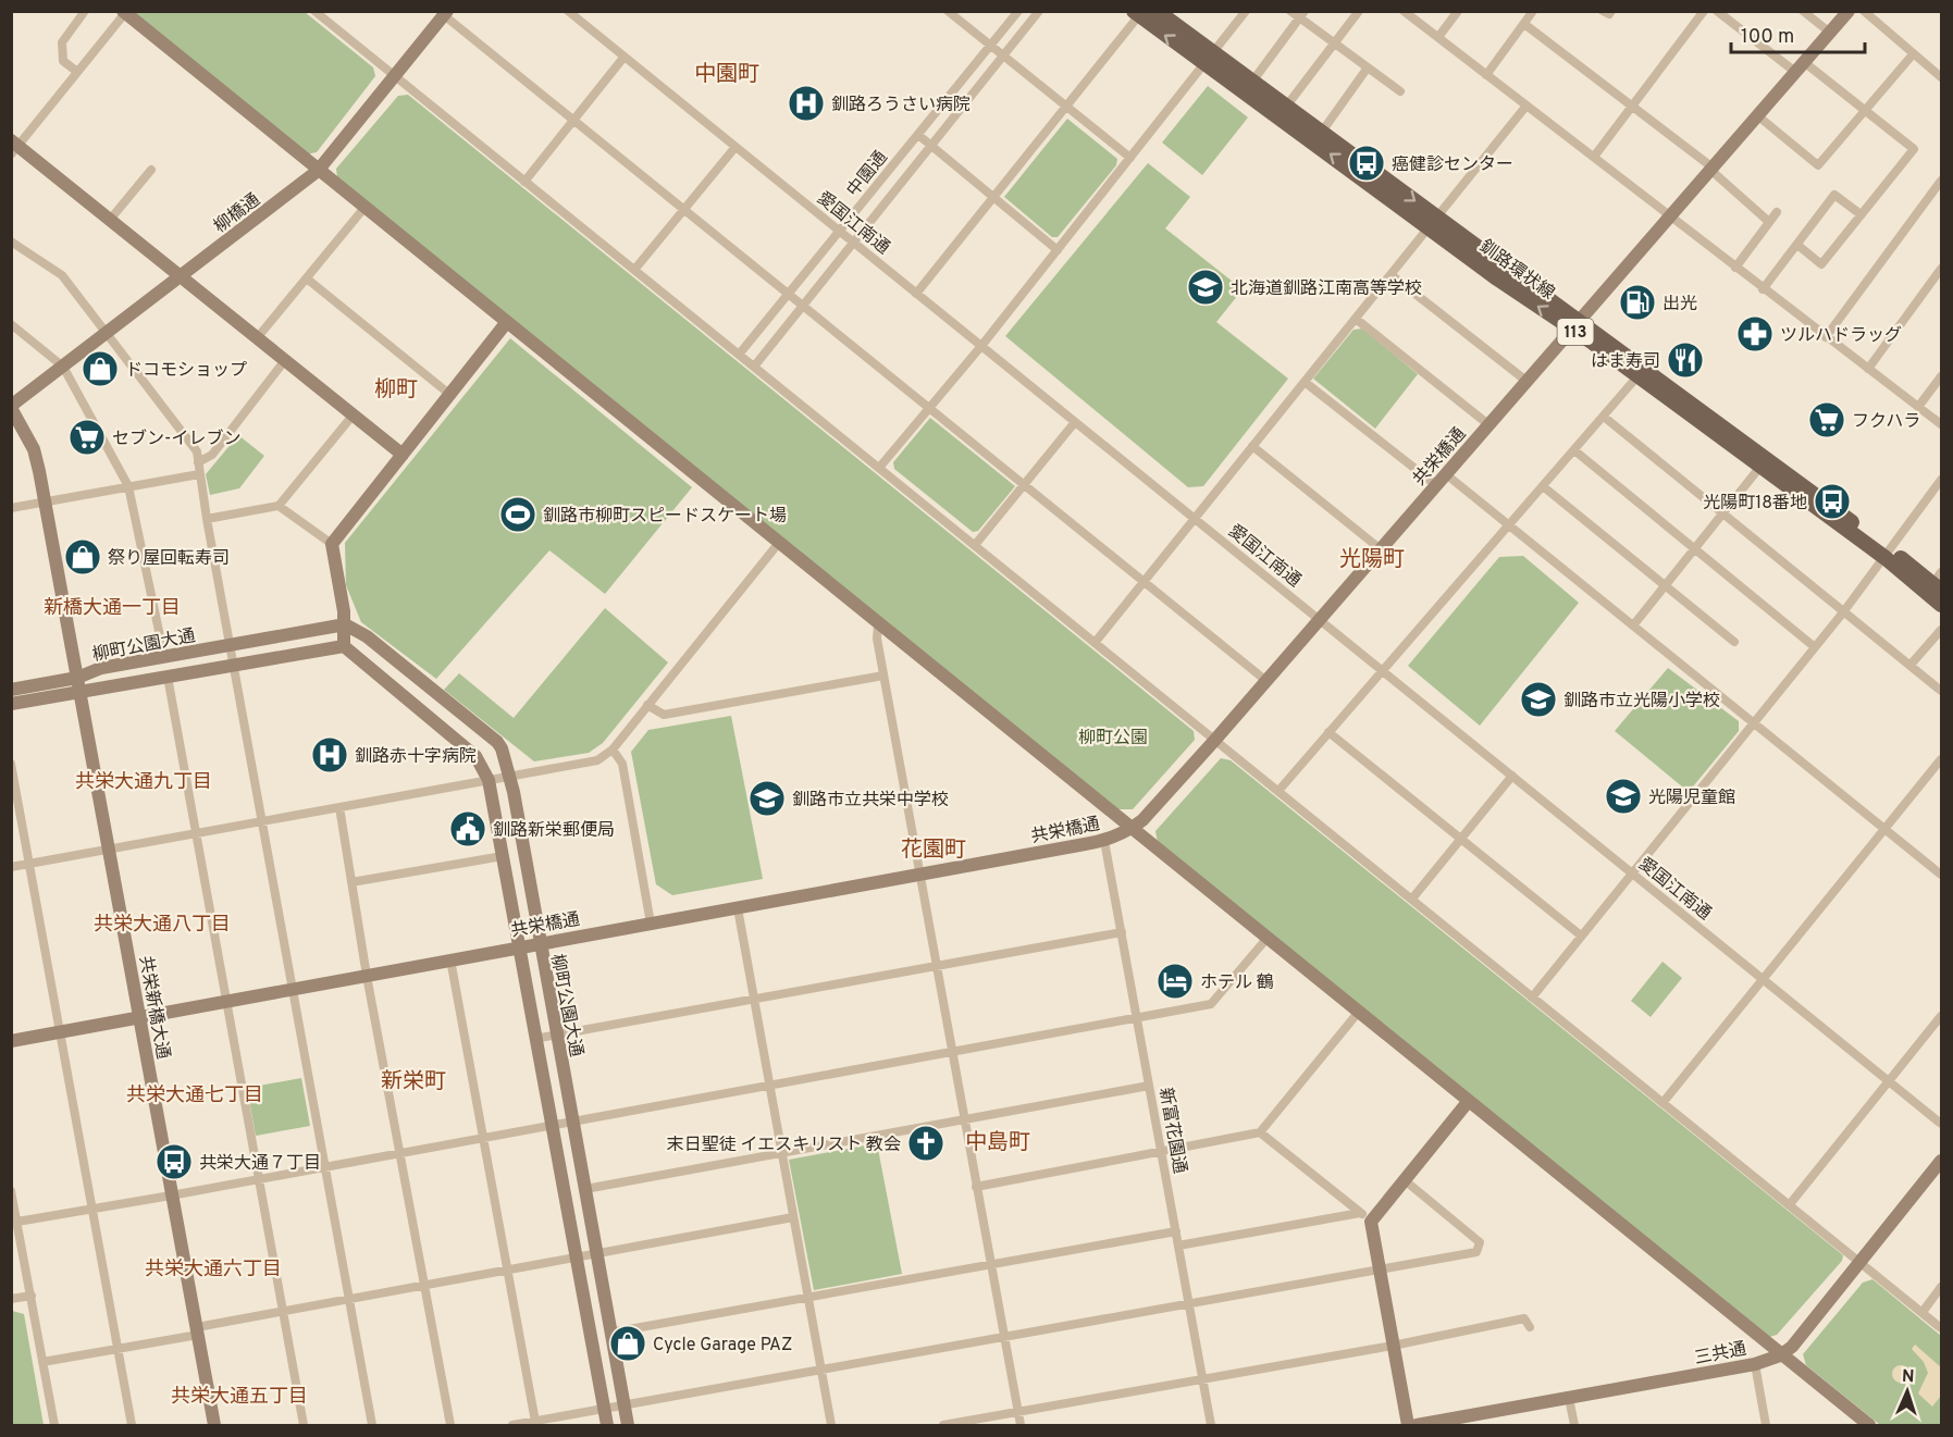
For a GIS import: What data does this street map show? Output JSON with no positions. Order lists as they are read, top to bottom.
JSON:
{
  "streets": {
    "main road": ["釧路環状線", "113"],
    "street": [
      "中園通",
      "柳橋通",
      "愛国江南通",
      "共栄橋通",
      "柳町公園大通",
      "共栄新橋大通",
      "新富花園通",
      "三共通"
    ]
  },
  "crossings": [
    ["中園通", "愛国江南通"],
    ["柳橋通", "共栄新橋大通"],
    ["愛国江南通", "共栄橋通"],
    ["釧路環状線", "共栄橋通"],
    ["共栄橋通", "柳町公園大通"],
    ["共栄橋通", "共栄新橋大通"],
    ["共栄橋通", "新富花園通"],
    ["柳町公園大通", "共栄新橋大通"]
  ],
  "districts": [
    "中園町",
    "柳町",
    "光陽町",
    "新橋大通一丁目",
    "共栄大通九丁目",
    "花園町",
    "共栄大通八丁目",
    "新栄町",
    "共栄大通七丁目",
    "中島町",
    "共栄大通六丁目",
    "共栄大通五丁目"
  ],
  "parks": ["柳町公園"],
  "places": {
    "hospital": ["釧路ろうさい病院", "釧路赤十字病院"],
    "bus stop": ["癌健診センター", "光陽町18番地", "共栄大通７丁目"],
    "school or university": [
      "北海道釧路江南高等学校",
      "釧路市立光陽小学校",
      "光陽児童館",
      "釧路市立共栄中学校"
    ],
    "fuel station": ["出光"],
    "pharmacy": ["ツルハドラッグ"],
    "restaurant": ["はま寿司"],
    "shop": ["ドコモショップ", "祭り屋回転寿司", "Cycle Garage PAZ"],
    "supermarket": ["フクハラ", "セブン-イレブン"],
    "sports": ["釧路市柳町スピードスケート場"],
    "public building": ["釧路新栄郵便局"],
    "hotel": ["ホテル 鶴"],
    "church": ["末日聖徒 イエスキリスト 教会"]
  },
  "scale_bar": "100 m",
  "north": "top"
}
